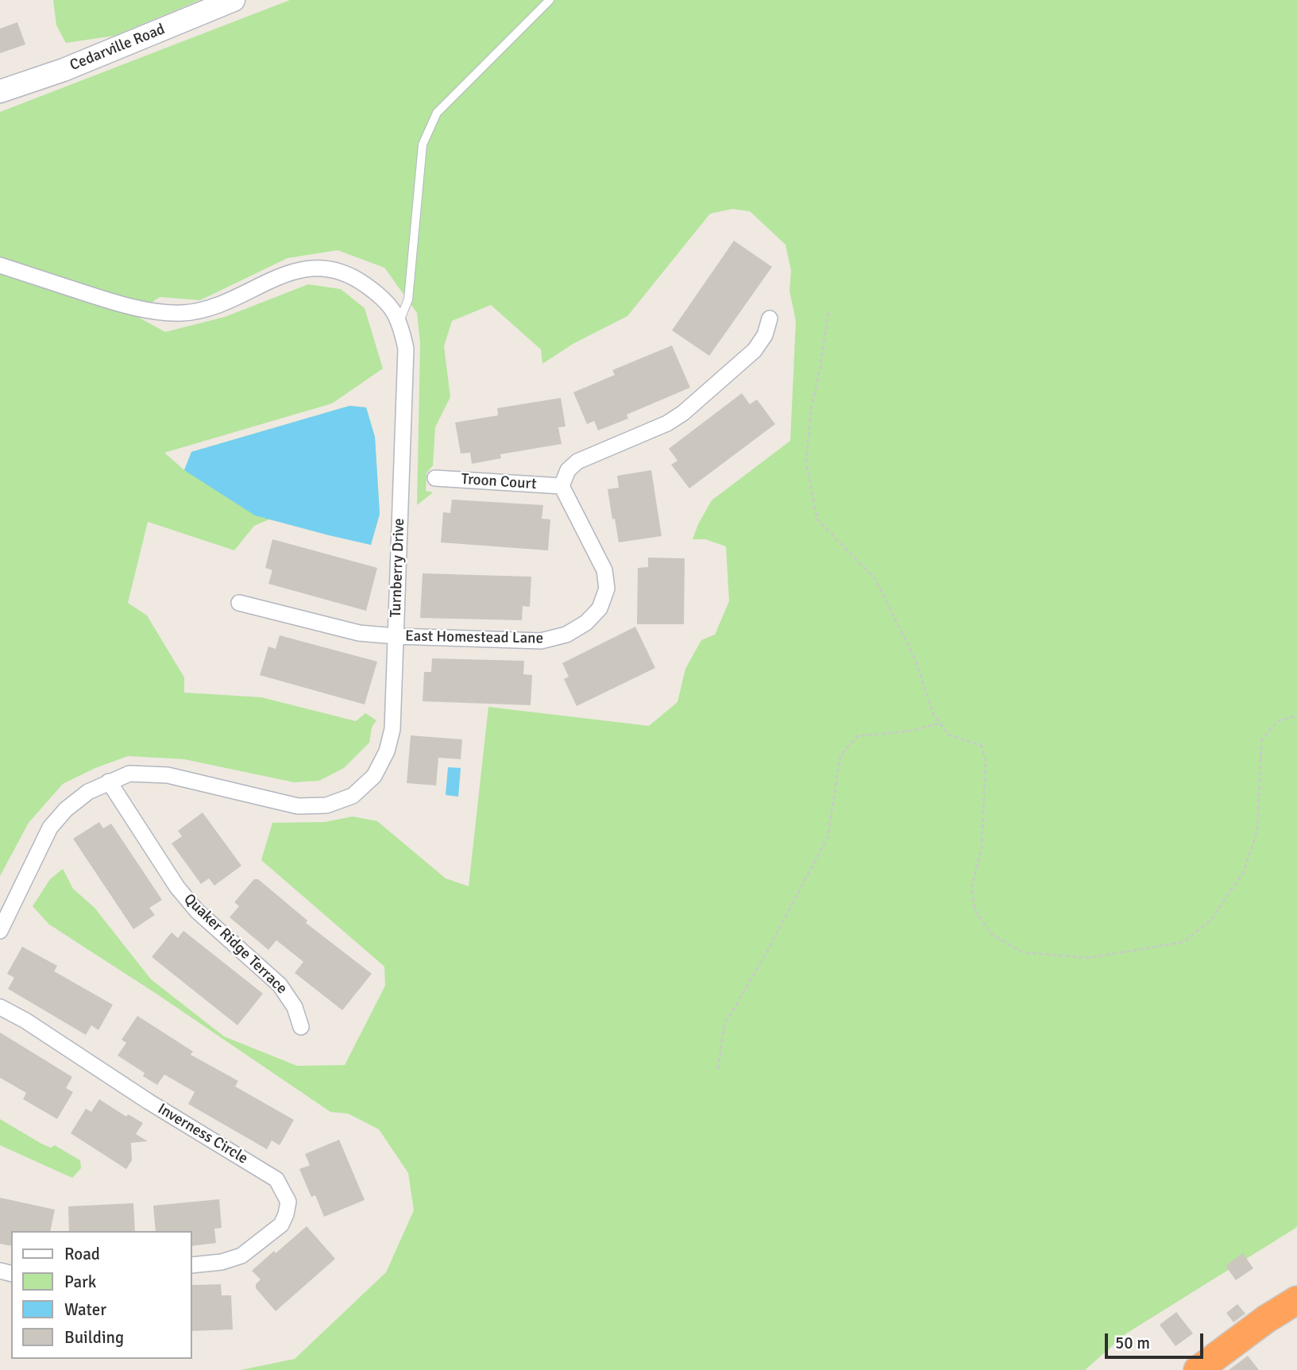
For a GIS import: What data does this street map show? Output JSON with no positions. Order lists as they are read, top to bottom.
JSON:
{
  "streets": {
    "main road": ["Cedarville Road"],
    "street": [
      "Troon Court",
      "Turnberry Drive",
      "East Homestead Lane",
      "Quaker Ridge Terrace",
      "Inverness Circle"
    ]
  },
  "crossings": [
    ["Troon Court", "East Homestead Lane"],
    ["Turnberry Drive", "East Homestead Lane"],
    ["Turnberry Drive", "Quaker Ridge Terrace"]
  ],
  "legend": [
    "Road",
    "Park",
    "Water",
    "Building"
  ],
  "scale_bar": "50 m"
}
